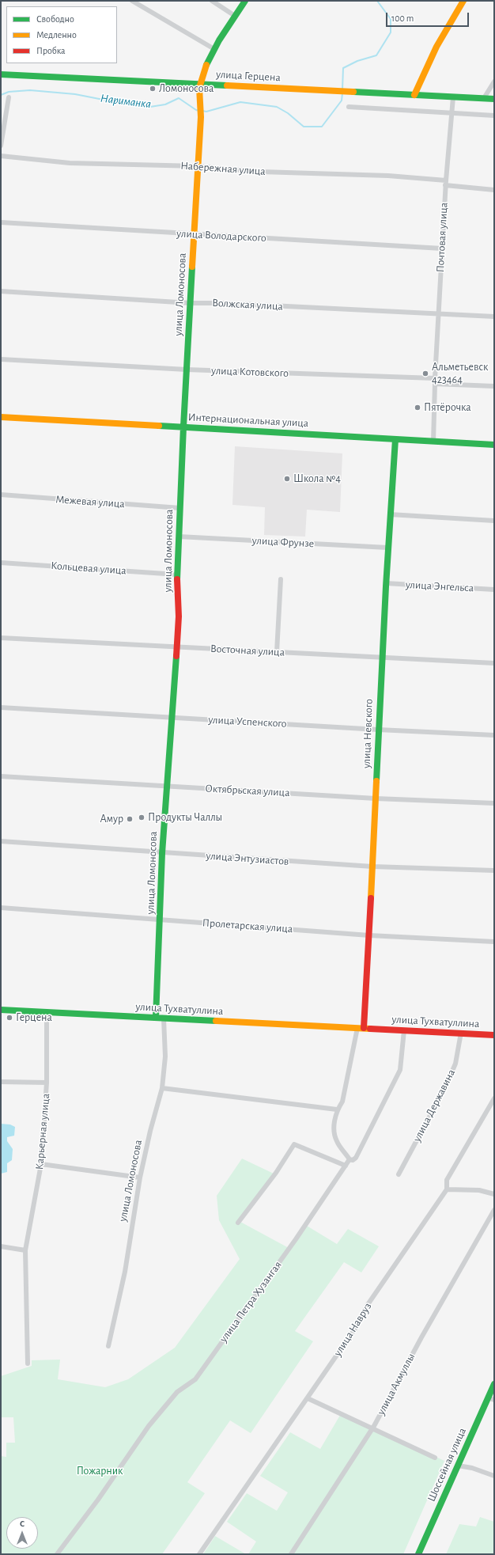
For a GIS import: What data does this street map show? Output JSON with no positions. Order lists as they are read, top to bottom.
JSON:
{
  "streets": {
    "street": [
      "улица Герцена",
      "Набережная улица",
      "улица Володарского",
      "Почтовая улица",
      "улица Ломоносова",
      "Волжская улица",
      "улица Котовского",
      "Интернациональная улица",
      "Межевая улица",
      "улица Фрунзе",
      "Кольцевая улица",
      "улица Энгельса",
      "Восточная улица",
      "улица Успенского",
      "улица Невского",
      "Октябрьская улица",
      "улица Энтузиастов",
      "Пролетарская улица",
      "улица Тухватуллина",
      "улица Державина",
      "Карьерная улица",
      "улица Петра Хузангая",
      "улица Навруз",
      "улица Акмуллы",
      "Шоссейная улица"
    ]
  },
  "crossings": [
    ["улица Герцена", "Почтовая улица"],
    ["улица Герцена", "улица Ломоносова"],
    ["Набережная улица", "Почтовая улица"],
    ["Набережная улица", "улица Ломоносова"],
    ["улица Володарского", "Почтовая улица"],
    ["улица Володарского", "улица Ломоносова"],
    ["Почтовая улица", "Волжская улица"],
    ["Почтовая улица", "улица Котовского"],
    ["Почтовая улица", "Интернациональная улица"],
    ["улица Ломоносова", "Волжская улица"],
    ["улица Ломоносова", "улица Котовского"],
    ["улица Ломоносова", "Интернациональная улица"],
    ["улица Ломоносова", "Межевая улица"],
    ["улица Ломоносова", "улица Фрунзе"],
    ["улица Ломоносова", "Кольцевая улица"],
    ["улица Ломоносова", "Восточная улица"],
    ["улица Ломоносова", "улица Успенского"],
    ["улица Ломоносова", "Октябрьская улица"],
    ["улица Ломоносова", "улица Энтузиастов"],
    ["улица Ломоносова", "Пролетарская улица"],
    ["улица Ломоносова", "улица Тухватуллина"],
    ["Интернациональная улица", "улица Невского"],
    ["улица Фрунзе", "улица Невского"],
    ["улица Энгельса", "улица Невского"],
    ["Восточная улица", "улица Невского"],
    ["улица Успенского", "улица Невского"],
    ["улица Невского", "Октябрьская улица"],
    ["улица Невского", "улица Энтузиастов"],
    ["улица Невского", "Пролетарская улица"],
    ["улица Невского", "улица Тухватуллина"],
    ["улица Тухватуллина", "улица Державина"],
    ["улица Тухватуллина", "Карьерная улица"],
    ["улица Тухватуллина", "улица Петра Хузангая"]
  ],
  "water": ["Нариманка"],
  "parks": ["Пожарник"],
  "places": [
    "Ломоносова",
    "Альметьевск 423464",
    "Пятёрочка",
    "Школа №4",
    "Продукты Чаллы",
    "Амур",
    "Герцена"
  ],
  "legend": ["Свободно", "Медленно", "Пробка"],
  "scale_bar": "100 m",
  "north": "top"
}
